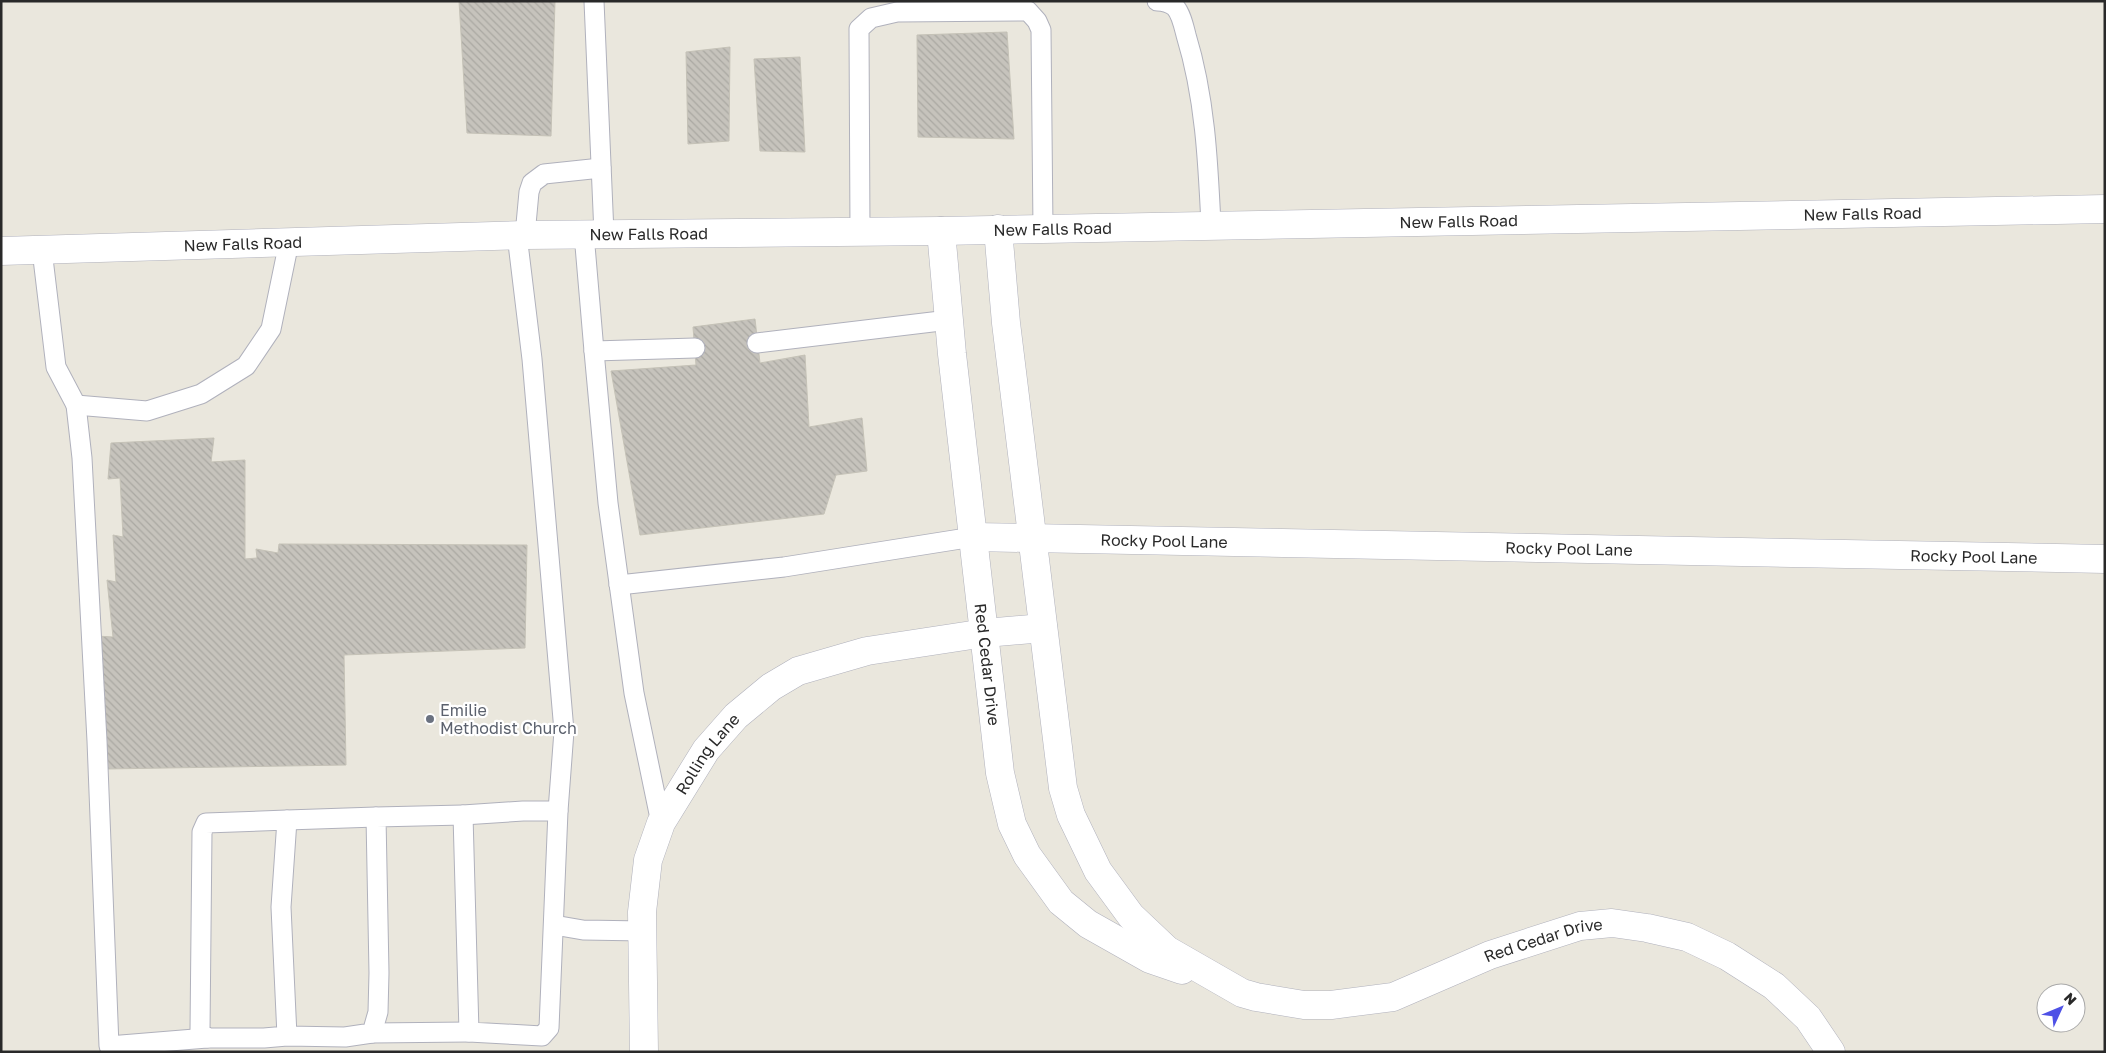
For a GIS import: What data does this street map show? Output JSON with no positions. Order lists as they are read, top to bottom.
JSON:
{
  "streets": {
    "street": [
      "New Falls Road",
      "Rocky Pool Lane",
      "Red Cedar Drive",
      "Rolling Lane"
    ]
  },
  "crossings": [
    ["New Falls Road", "Red Cedar Drive"],
    ["Rocky Pool Lane", "Red Cedar Drive"],
    ["Red Cedar Drive", "Rolling Lane"]
  ],
  "places": ["Emilie Methodist Church"],
  "north": "top right"
}
